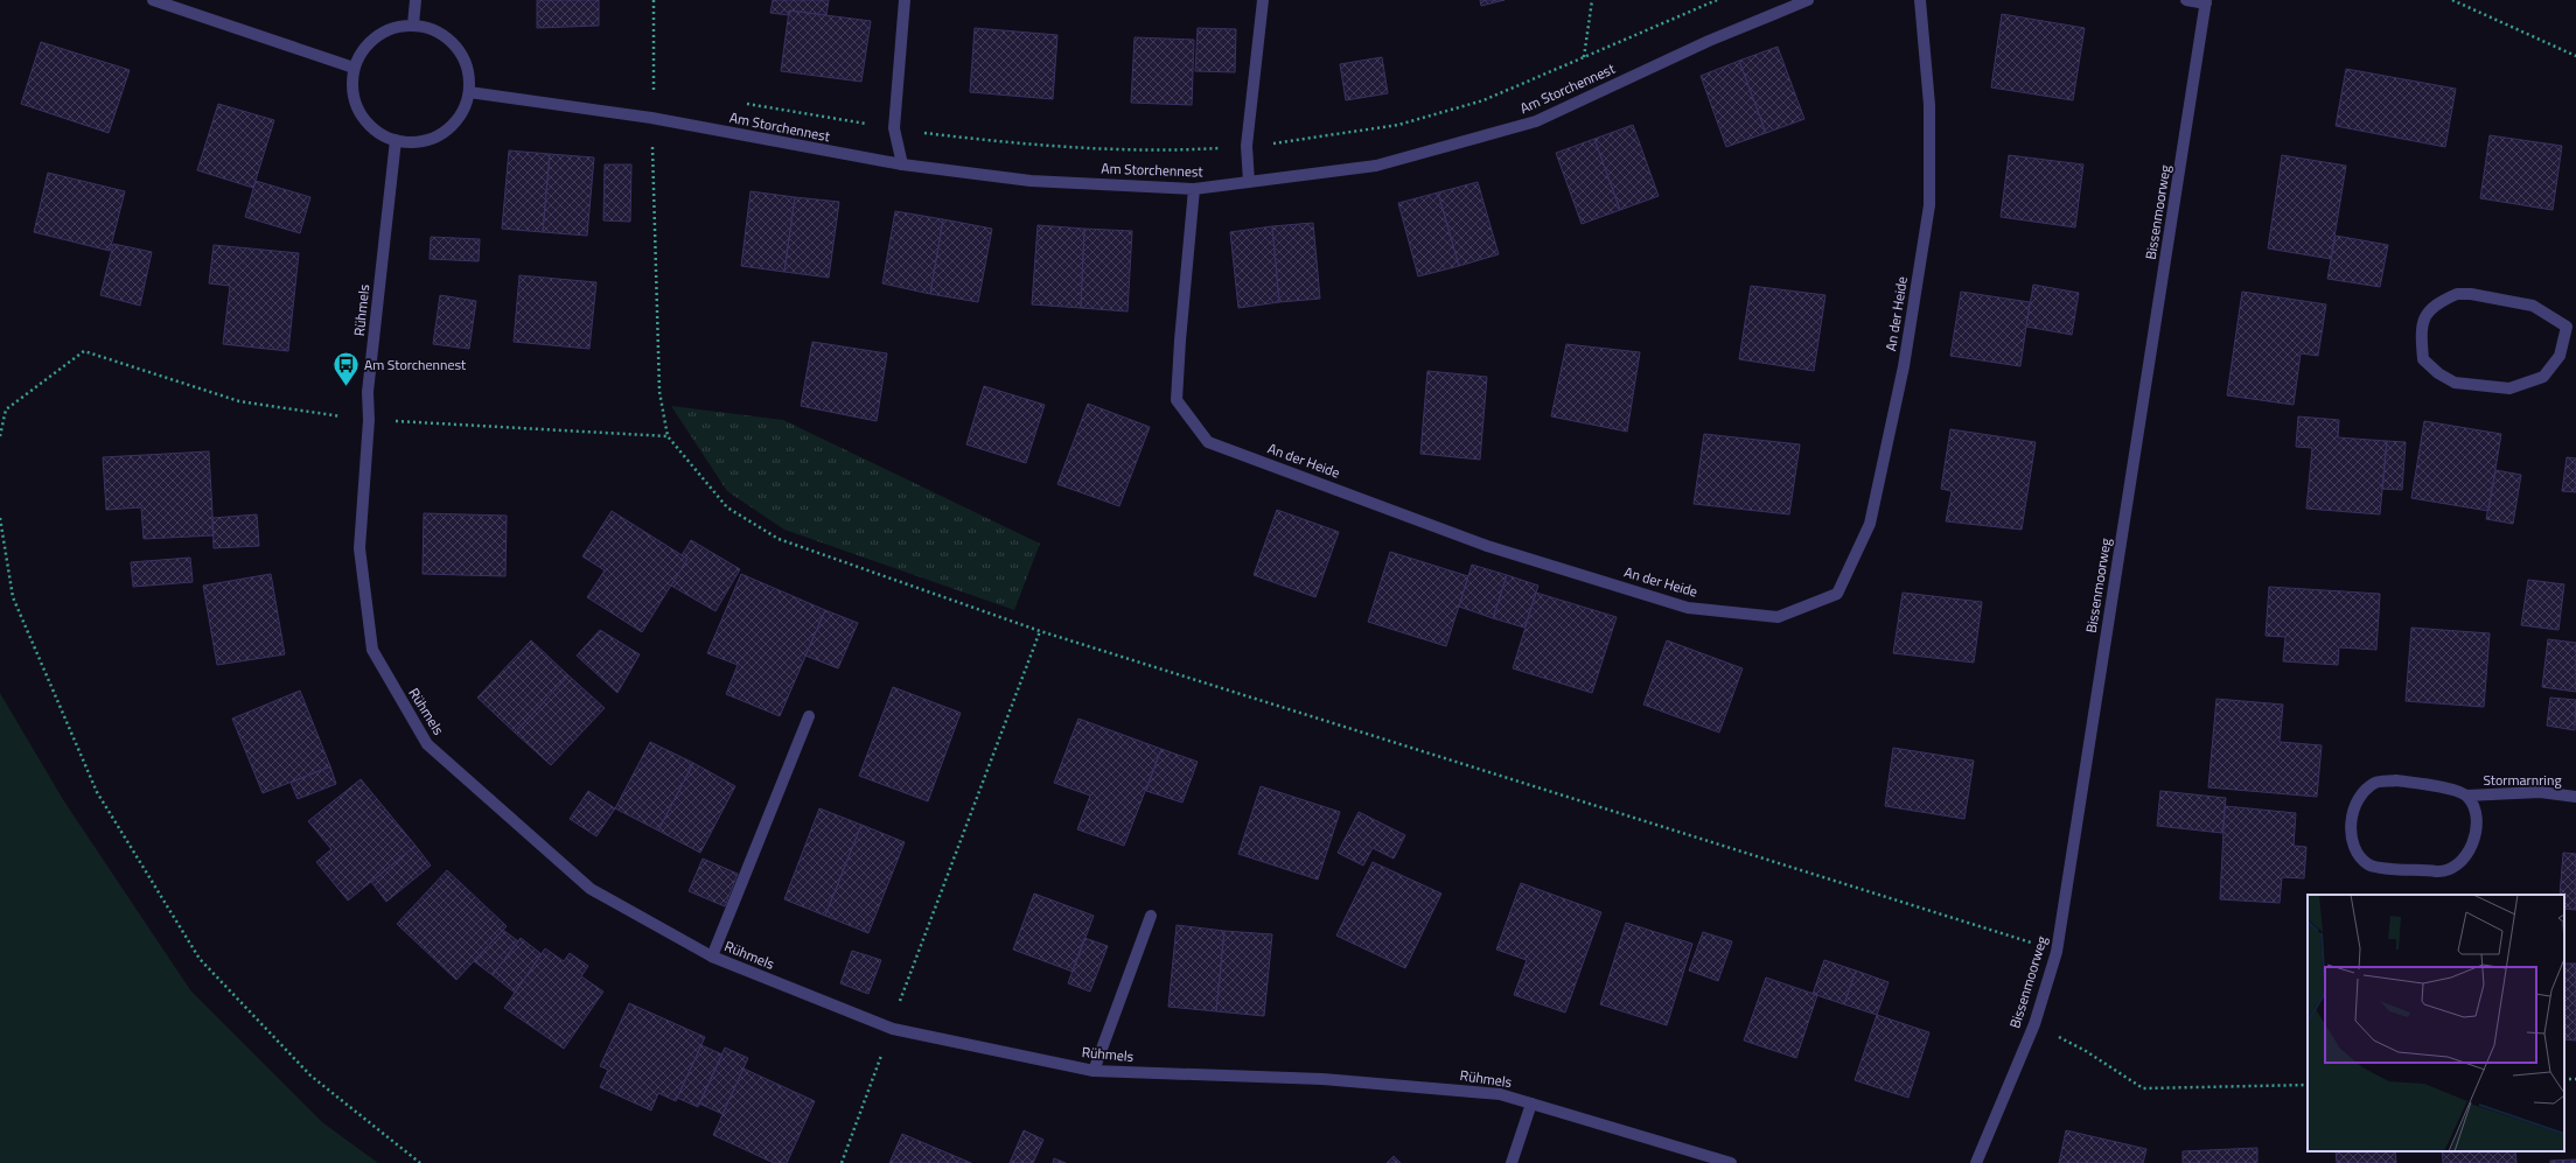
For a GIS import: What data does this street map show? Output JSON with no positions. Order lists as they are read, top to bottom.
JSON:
{
  "streets": {
    "street": [
      "Am Storchennest",
      "Bissenmoorweg",
      "Rühmels",
      "An der Heide",
      "Stormarnring"
    ]
  },
  "crossings": [
    ["Am Storchennest", "Rühmels"],
    ["Am Storchennest", "An der Heide"]
  ],
  "places": {
    "bus stop": ["Am Storchennest"]
  }
}
